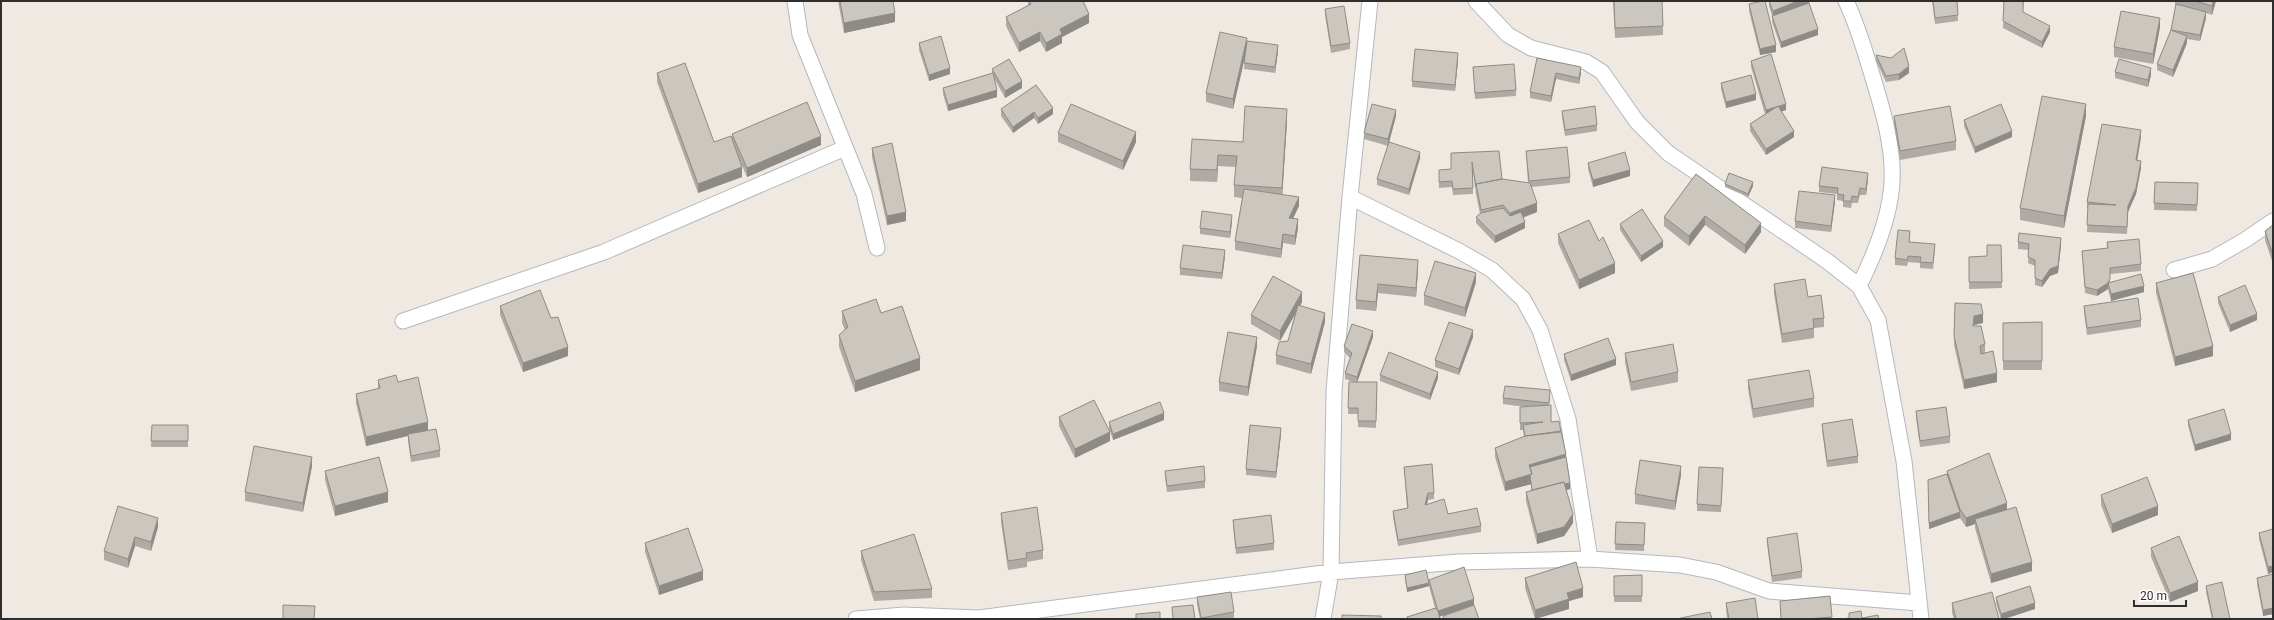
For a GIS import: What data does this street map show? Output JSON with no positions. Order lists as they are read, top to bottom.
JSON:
{
  "scale_bar": "20 m"
}
